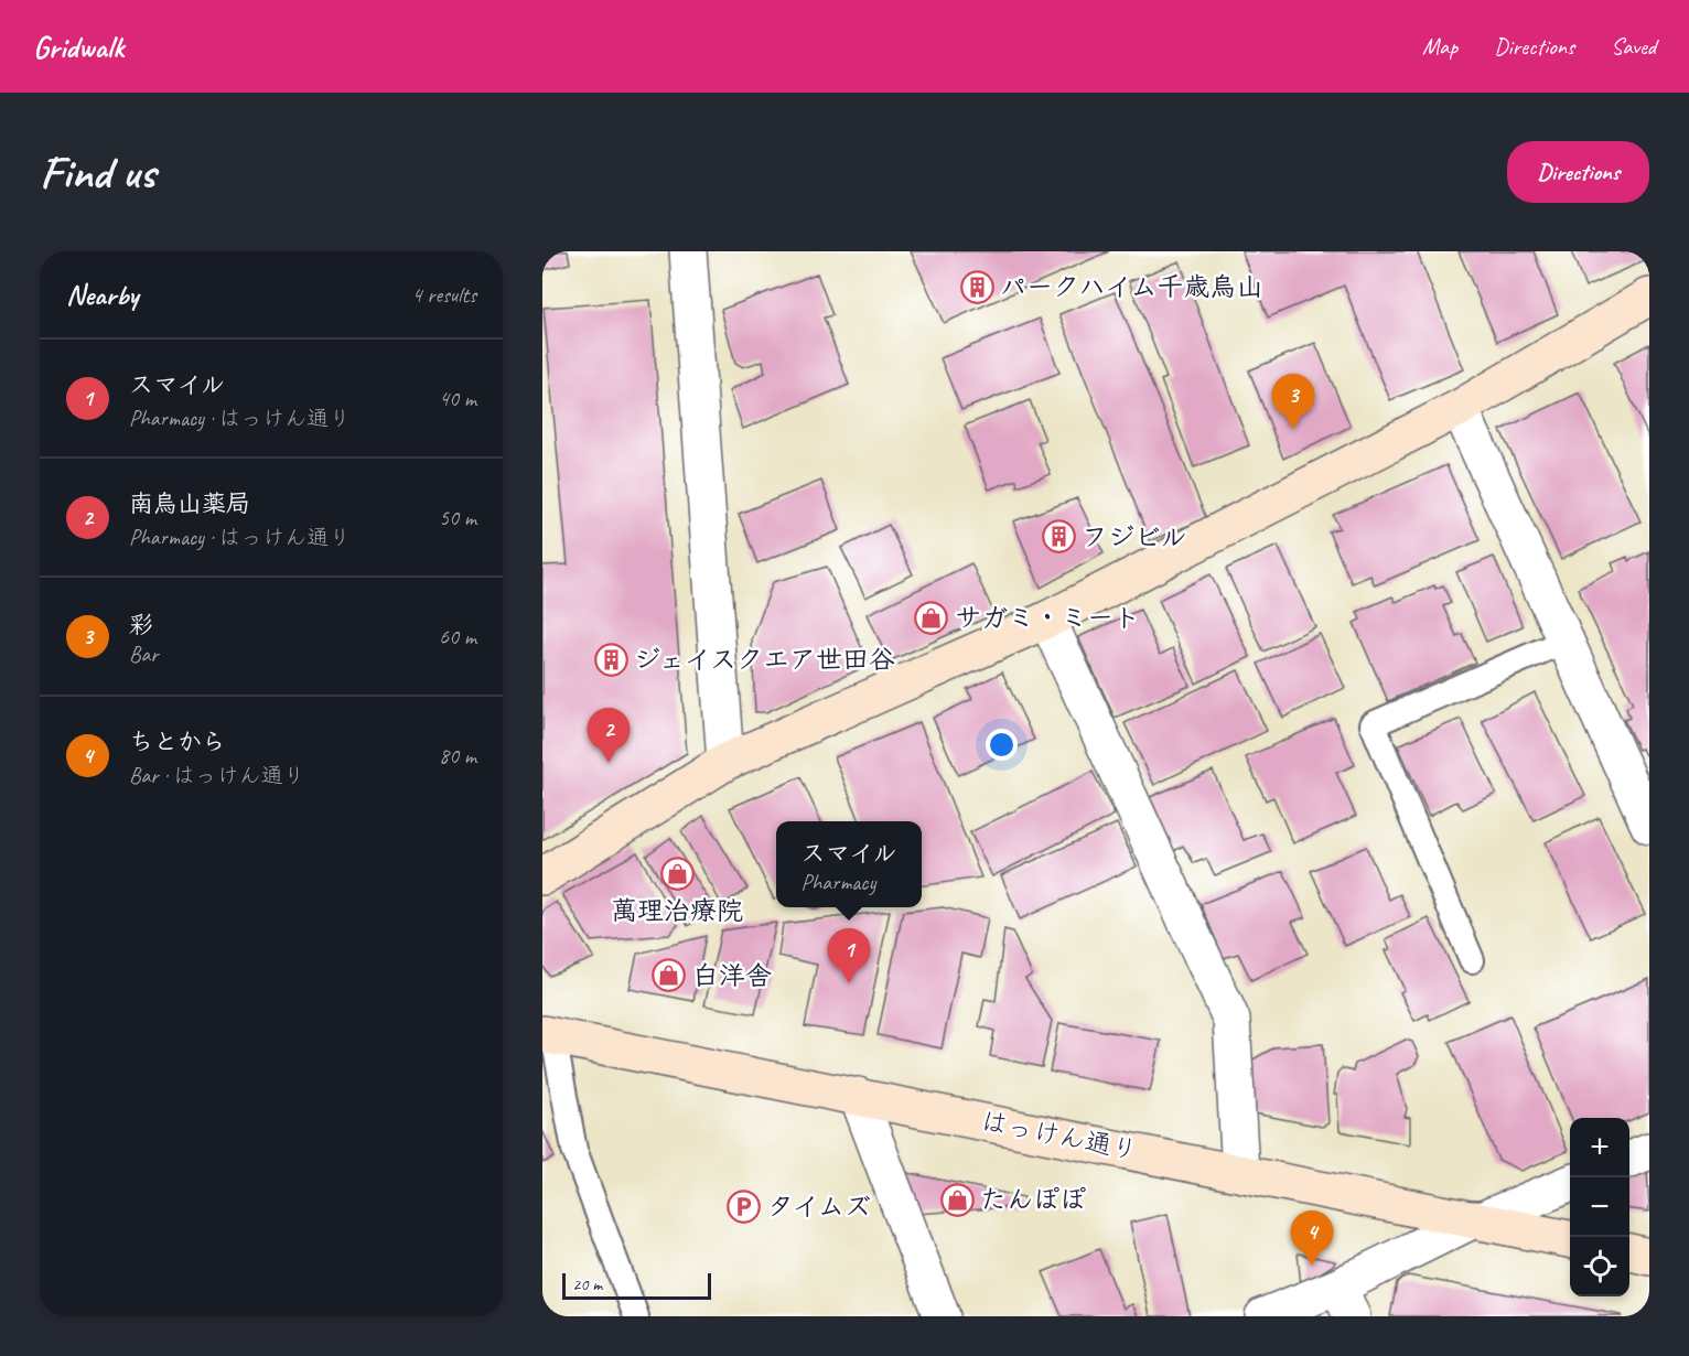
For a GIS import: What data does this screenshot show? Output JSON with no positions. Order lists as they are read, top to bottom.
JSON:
{
  "streets": {
    "street": ["はっけん通り"]
  },
  "places": {
    "building": ["パークハイム千歳烏山", "フジビル", "ジェイスクエア世田谷"],
    "shop": [
      "サガミ・ミート",
      "萬理治療院",
      "白洋舎",
      "たんぽぽ"
    ],
    "parking": ["タイムズ"]
  },
  "scale_bar": "20 m",
  "page": {
    "header": "Gridwalk",
    "nav": ["Map", "Directions", "Saved"],
    "buttons": "Directions",
    "title": "Find us",
    "heading": ["Nearby", "4 results"],
    "list": [
      {
        "mark": "1",
        "name": "スマイル",
        "note": "Pharmacy · はっけん通り",
        "value": "40 m"
      },
      {
        "mark": "2",
        "name": "南烏山薬局",
        "note": "Pharmacy · はっけん通り",
        "value": "50 m"
      },
      {
        "mark": "3",
        "name": "彩",
        "note": "Bar",
        "value": "60 m"
      },
      {
        "mark": "4",
        "name": "ちとから",
        "note": "Bar · はっけん通り",
        "value": "80 m"
      }
    ],
    "pins": [
      "3",
      "2",
      "1",
      "4"
    ],
    "popup": ["スマイル", "Pharmacy"],
    "map_buttons": ["+", "−"],
    "scale": "20 m"
  }
}
